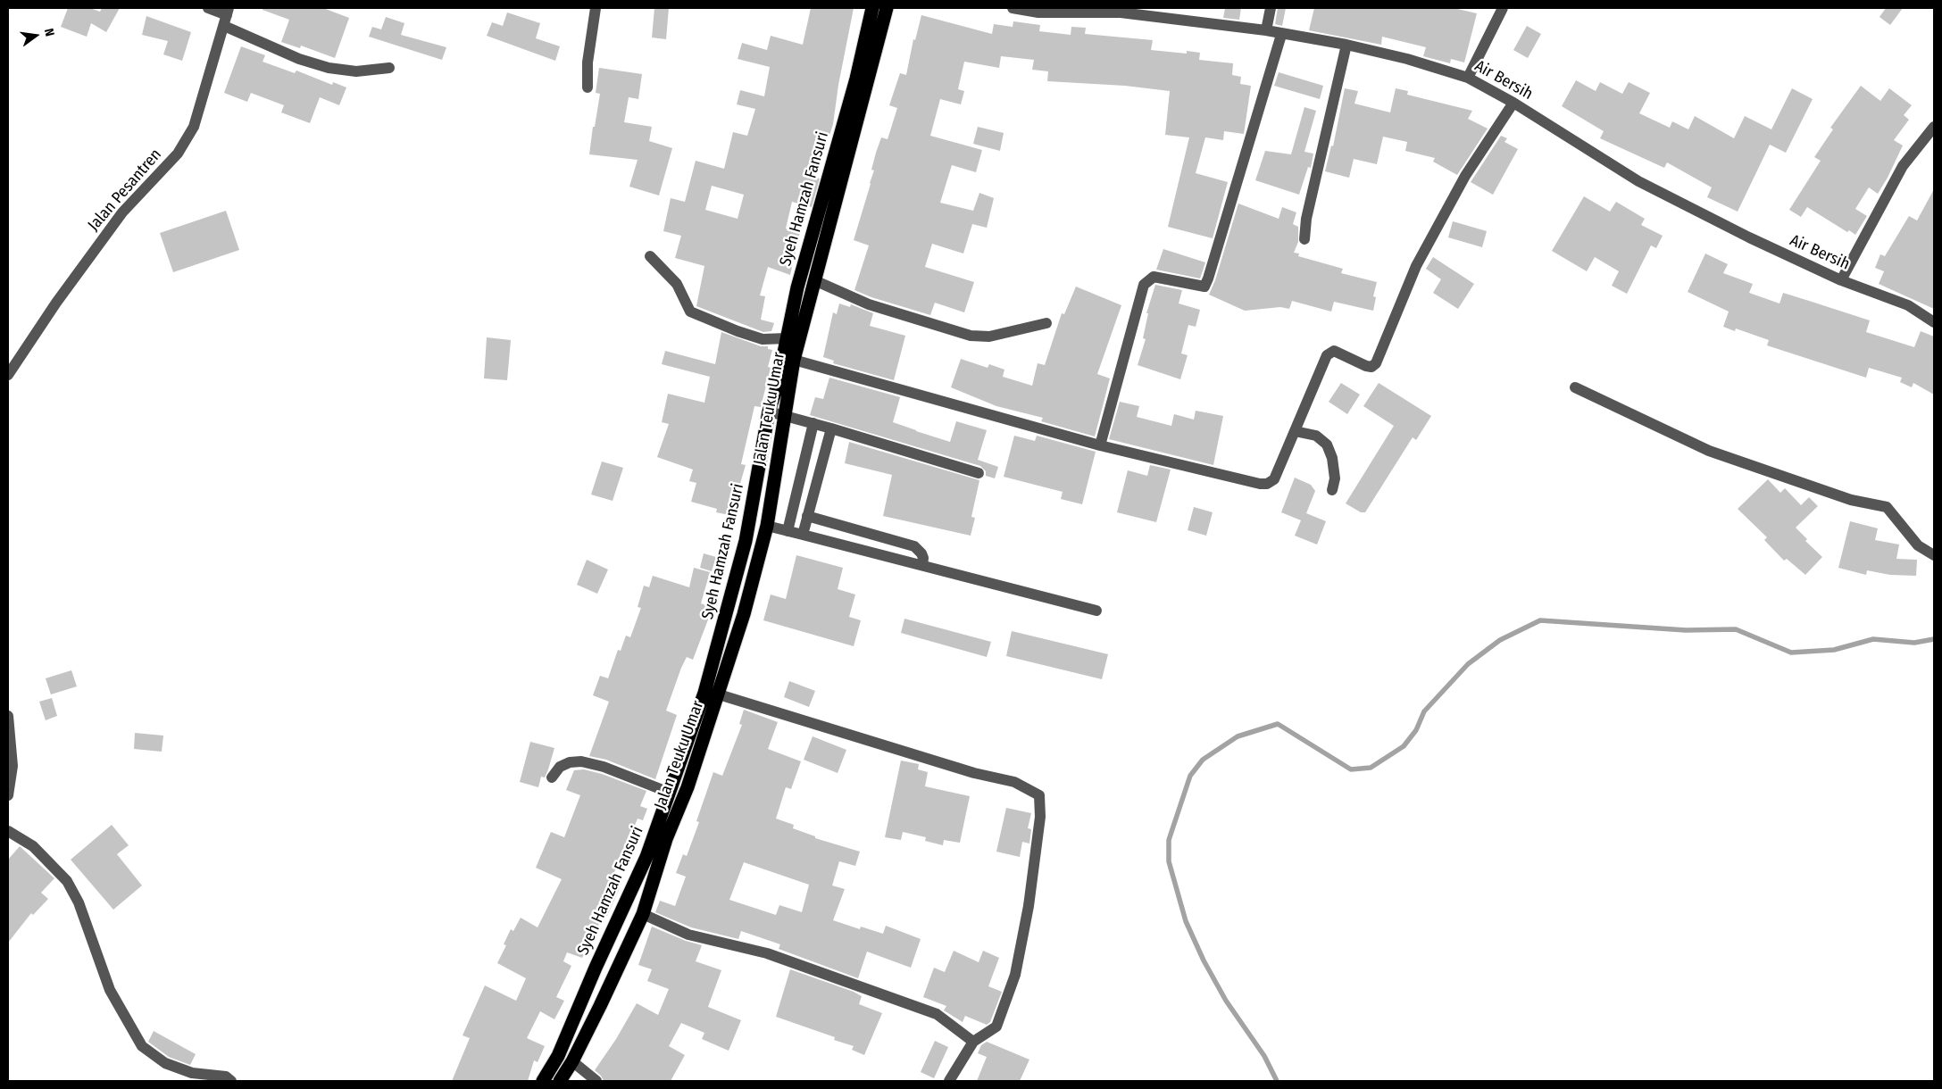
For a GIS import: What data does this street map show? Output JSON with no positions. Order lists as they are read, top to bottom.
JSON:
{
  "streets": {
    "highway": ["Syeh Hamzah Fansuri", "Jalan Teuku Umar"],
    "street": ["Air Bersih", "Jalan Pesantren"]
  },
  "north": "right"
}
